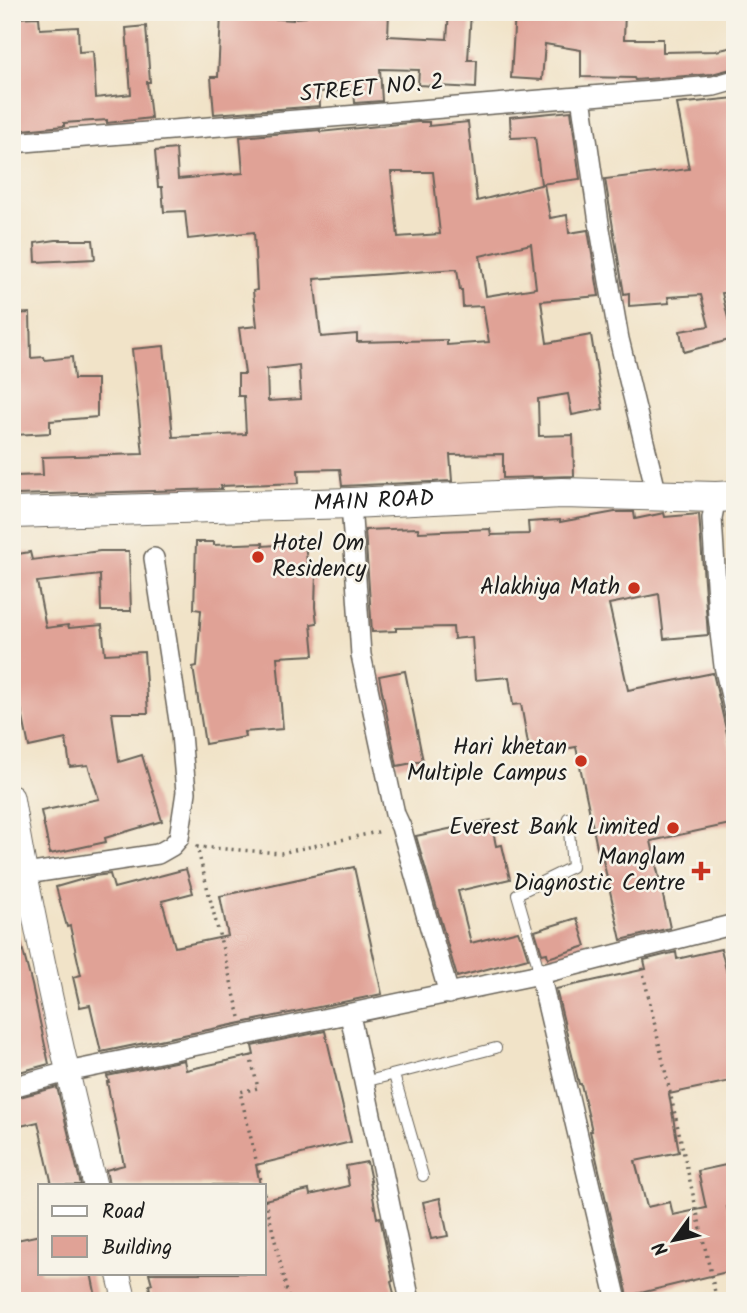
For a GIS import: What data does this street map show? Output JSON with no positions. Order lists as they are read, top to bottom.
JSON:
{
  "streets": {
    "main road": ["MAIN ROAD"],
    "street": ["STREET NO. 2"]
  },
  "places": {
    "other": [
      "Hotel Om Residency",
      "Alakhiya Math",
      "Hari khetan Multiple Campus",
      "Everest Bank Limited"
    ],
    "health": ["Manglam Diagnostic Centre"]
  },
  "legend": ["Road", "Building"],
  "north": "bottom left"
}
